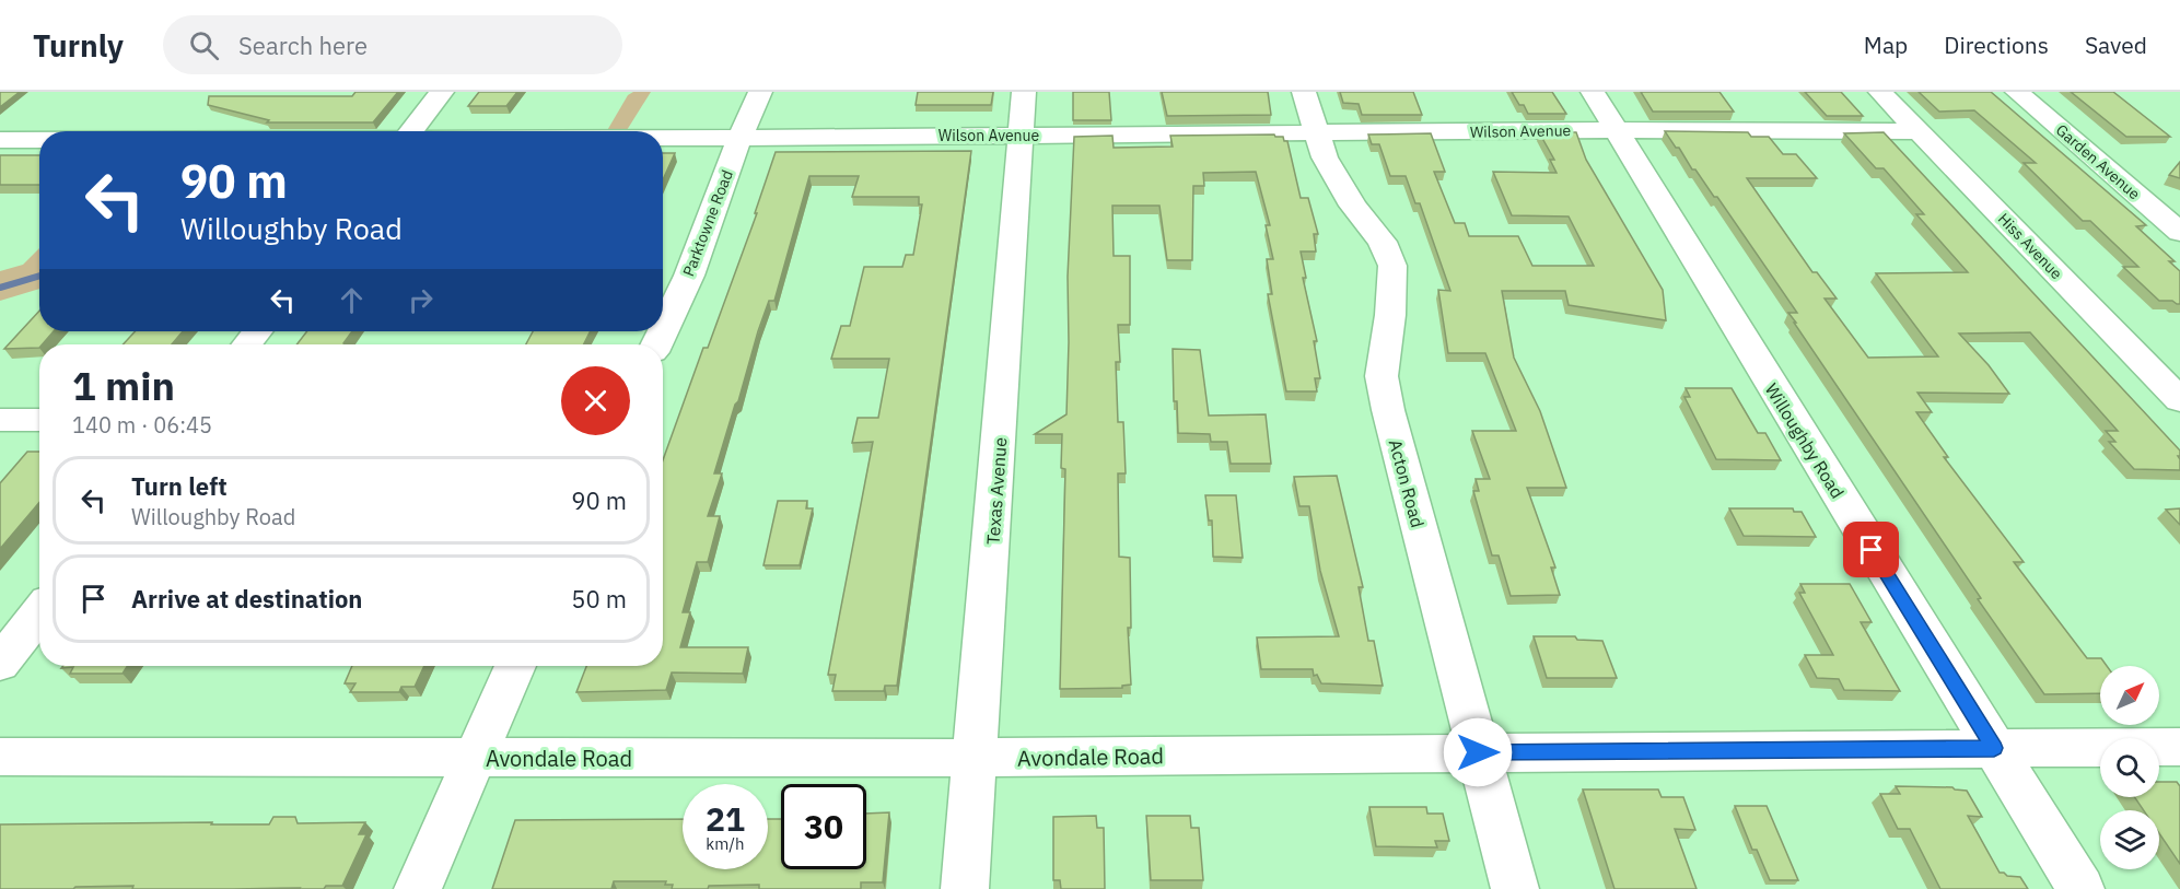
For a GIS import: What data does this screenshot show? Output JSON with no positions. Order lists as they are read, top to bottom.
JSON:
{
  "streets": {
    "street": [
      "Wilson Avenue",
      "Garden Avenue",
      "Parktowne Road",
      "Hiss Avenue",
      "Willoughby Road",
      "Acton Road",
      "Texas Avenue",
      "Avondale Road"
    ]
  },
  "crossings": [
    ["Wilson Avenue", "Parktowne Road"],
    ["Wilson Avenue", "Hiss Avenue"],
    ["Wilson Avenue", "Willoughby Road"],
    ["Wilson Avenue", "Acton Road"],
    ["Wilson Avenue", "Texas Avenue"],
    ["Willoughby Road", "Avondale Road"],
    ["Acton Road", "Avondale Road"],
    ["Texas Avenue", "Avondale Road"]
  ],
  "north": "top right",
  "page": {
    "header": "Turnly",
    "search": "Search here",
    "nav": ["Map", "Directions", "Saved"],
    "turn": ["90 m", "Willoughby Road"],
    "heading": ["1 min", "140 m · 06:45"],
    "list": [
      {
        "name": "Turn left",
        "note": "Willoughby Road",
        "value": "90 m"
      },
      {
        "name": "Arrive at destination",
        "value": "50 m"
      }
    ],
    "speed": "21 km/h",
    "limit": "30"
  }
}
